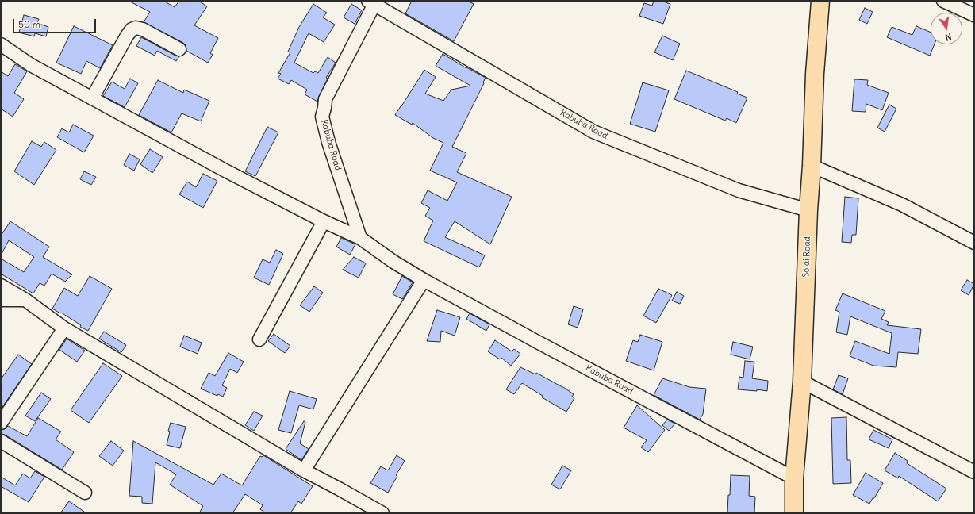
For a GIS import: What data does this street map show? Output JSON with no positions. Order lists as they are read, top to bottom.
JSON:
{
  "streets": {
    "highway": ["Solai Road"],
    "street": ["Kabuba Road"]
  },
  "crossings": [
    ["Kabuba Road", "Solai Road"]
  ],
  "scale_bar": "50 m",
  "north": "bottom"
}
